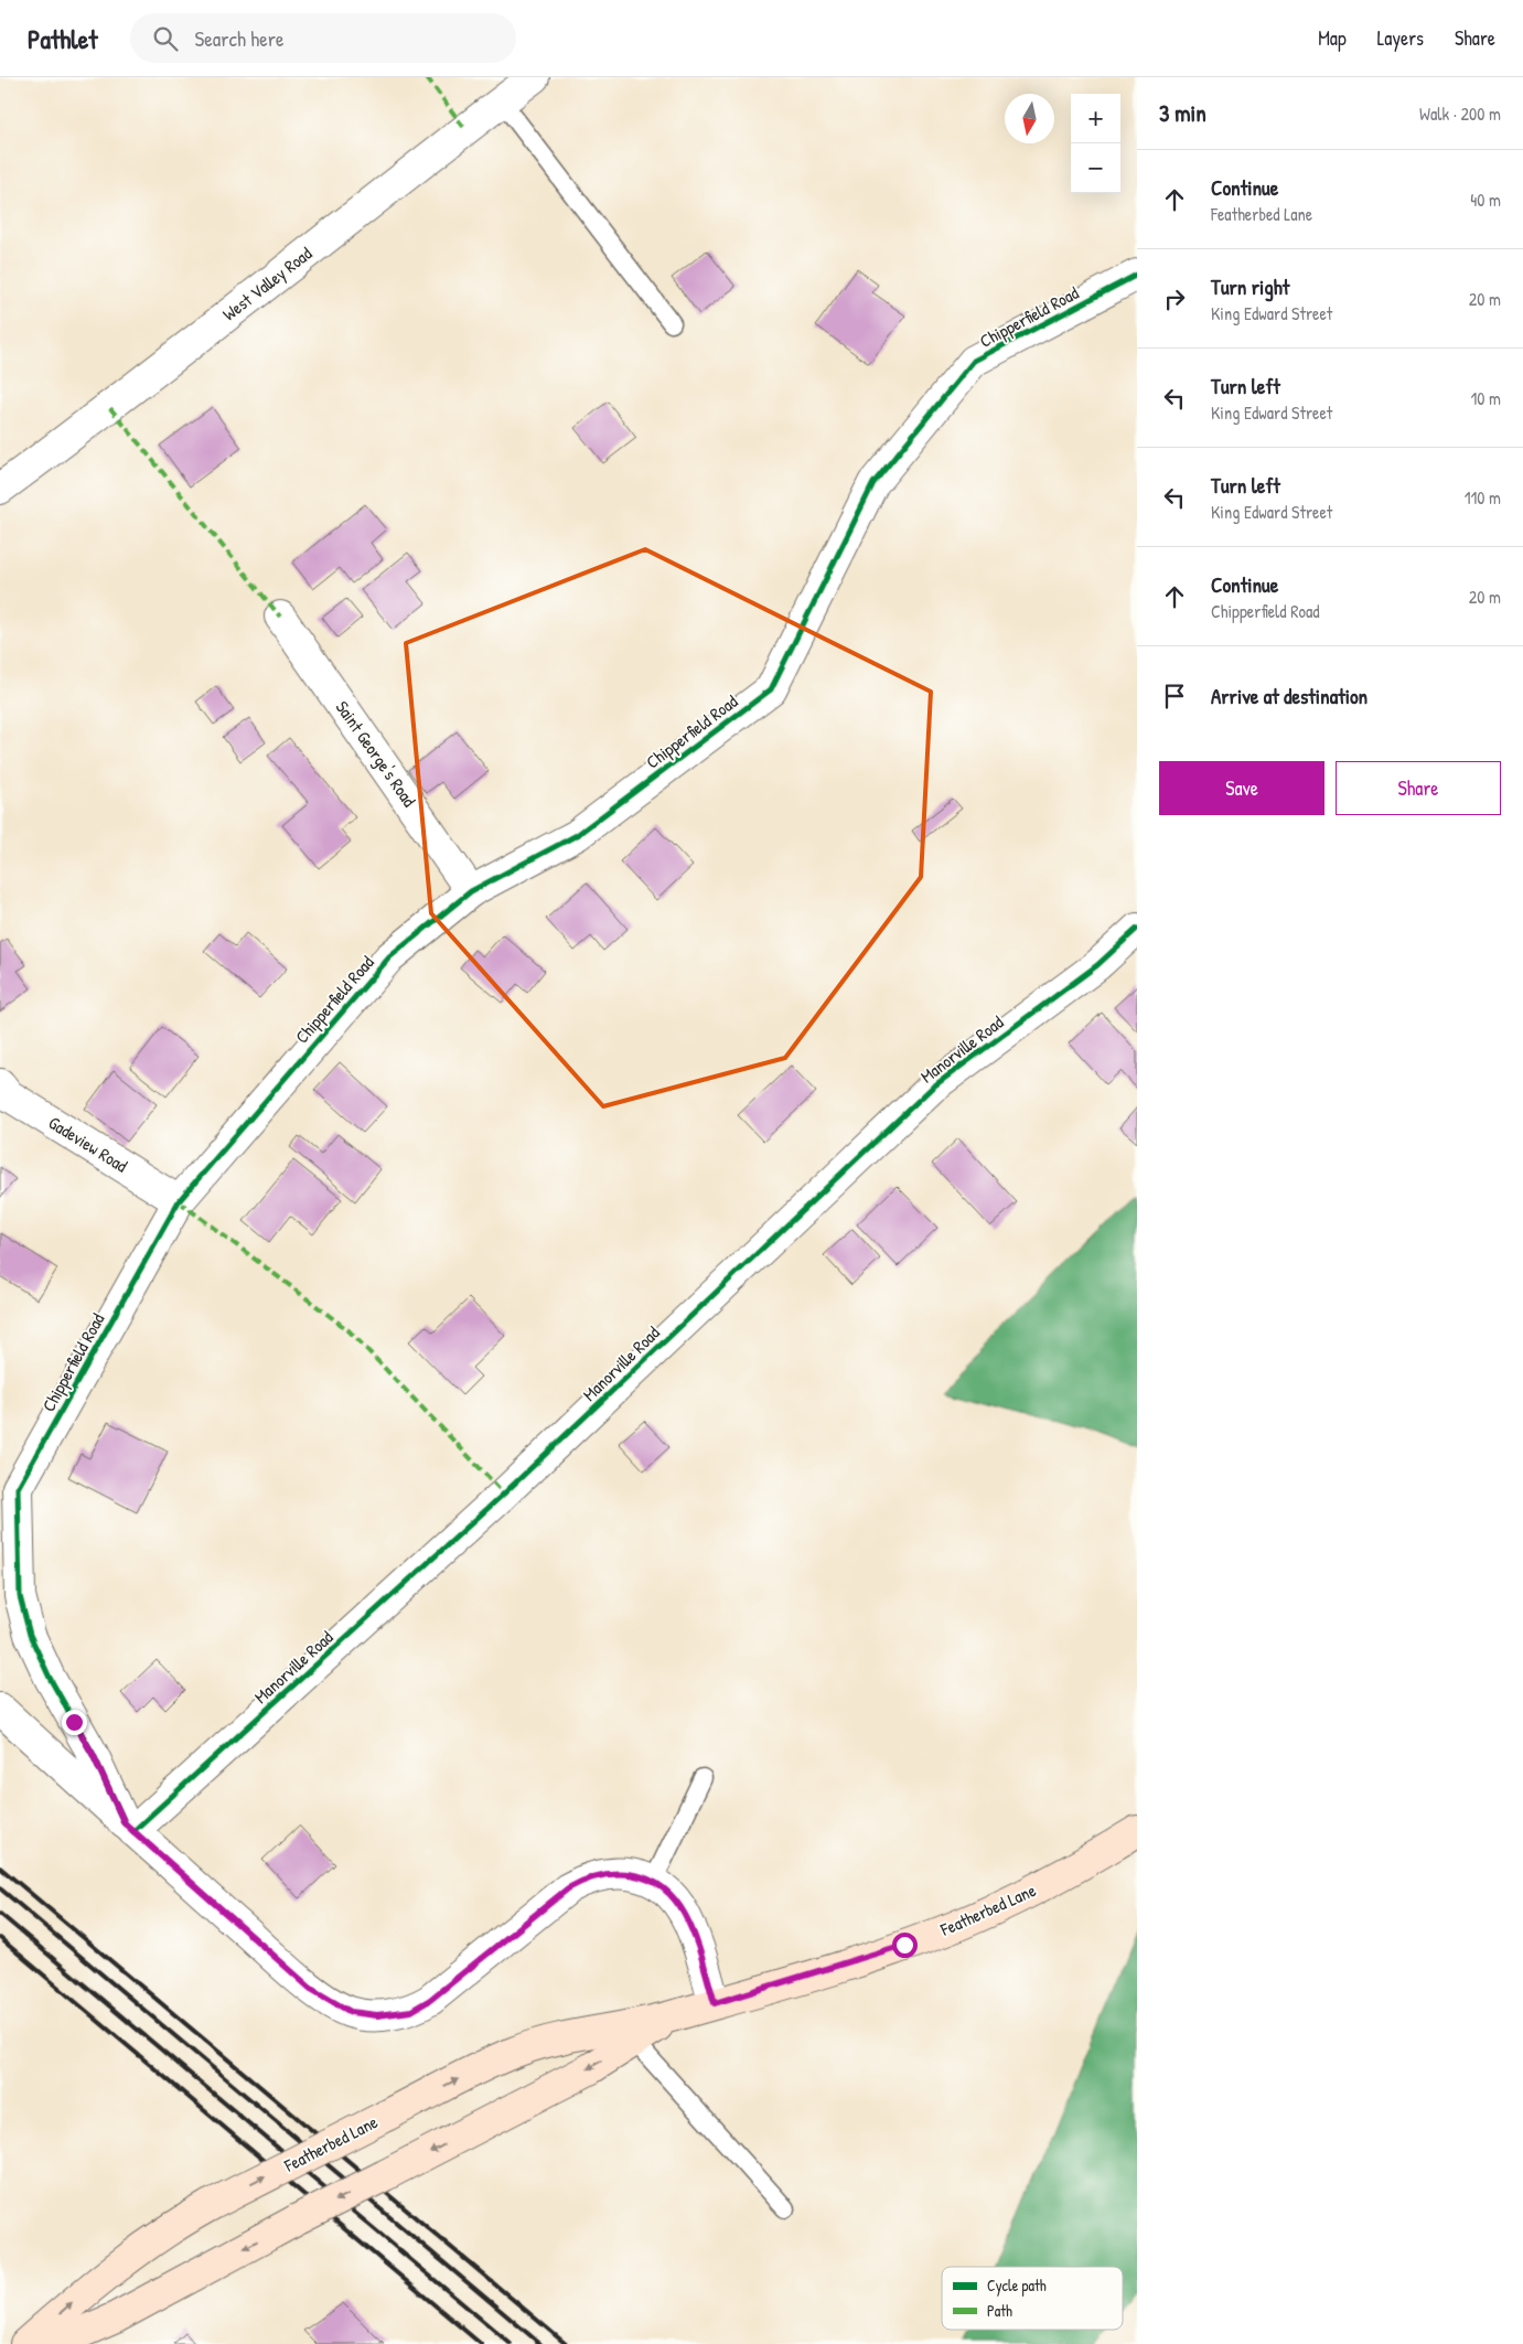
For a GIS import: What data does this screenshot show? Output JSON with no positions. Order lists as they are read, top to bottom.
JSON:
{
  "streets": {
    "street": [
      "West Valley Road",
      "Chipperfield Road",
      "Saint George's Road",
      "Manorville Road",
      "Gadeview Road",
      "Featherbed Lane"
    ]
  },
  "crossings": [
    ["Chipperfield Road", "Saint George's Road"],
    ["Chipperfield Road", "Manorville Road"],
    ["Chipperfield Road", "Gadeview Road"]
  ],
  "legend": ["Cycle path", "Path"],
  "north": "bottom",
  "page": {
    "header": "Pathlet",
    "search": "Search here",
    "nav": ["Map", "Layers", "Share"],
    "heading": ["3 min", "Walk · 200 m"],
    "map_buttons": ["+", "−"],
    "list": [
      ["Continue", "Featherbed Lane", "40 m"],
      ["Turn right", "King Edward Street", "20 m"],
      ["Turn left", "King Edward Street", "10 m"],
      ["Turn left", "King Edward Street", "110 m"],
      ["Continue", "Chipperfield Road", "20 m"],
      "Arrive at destination"
    ],
    "buttons": ["Save", "Share"]
  }
}
